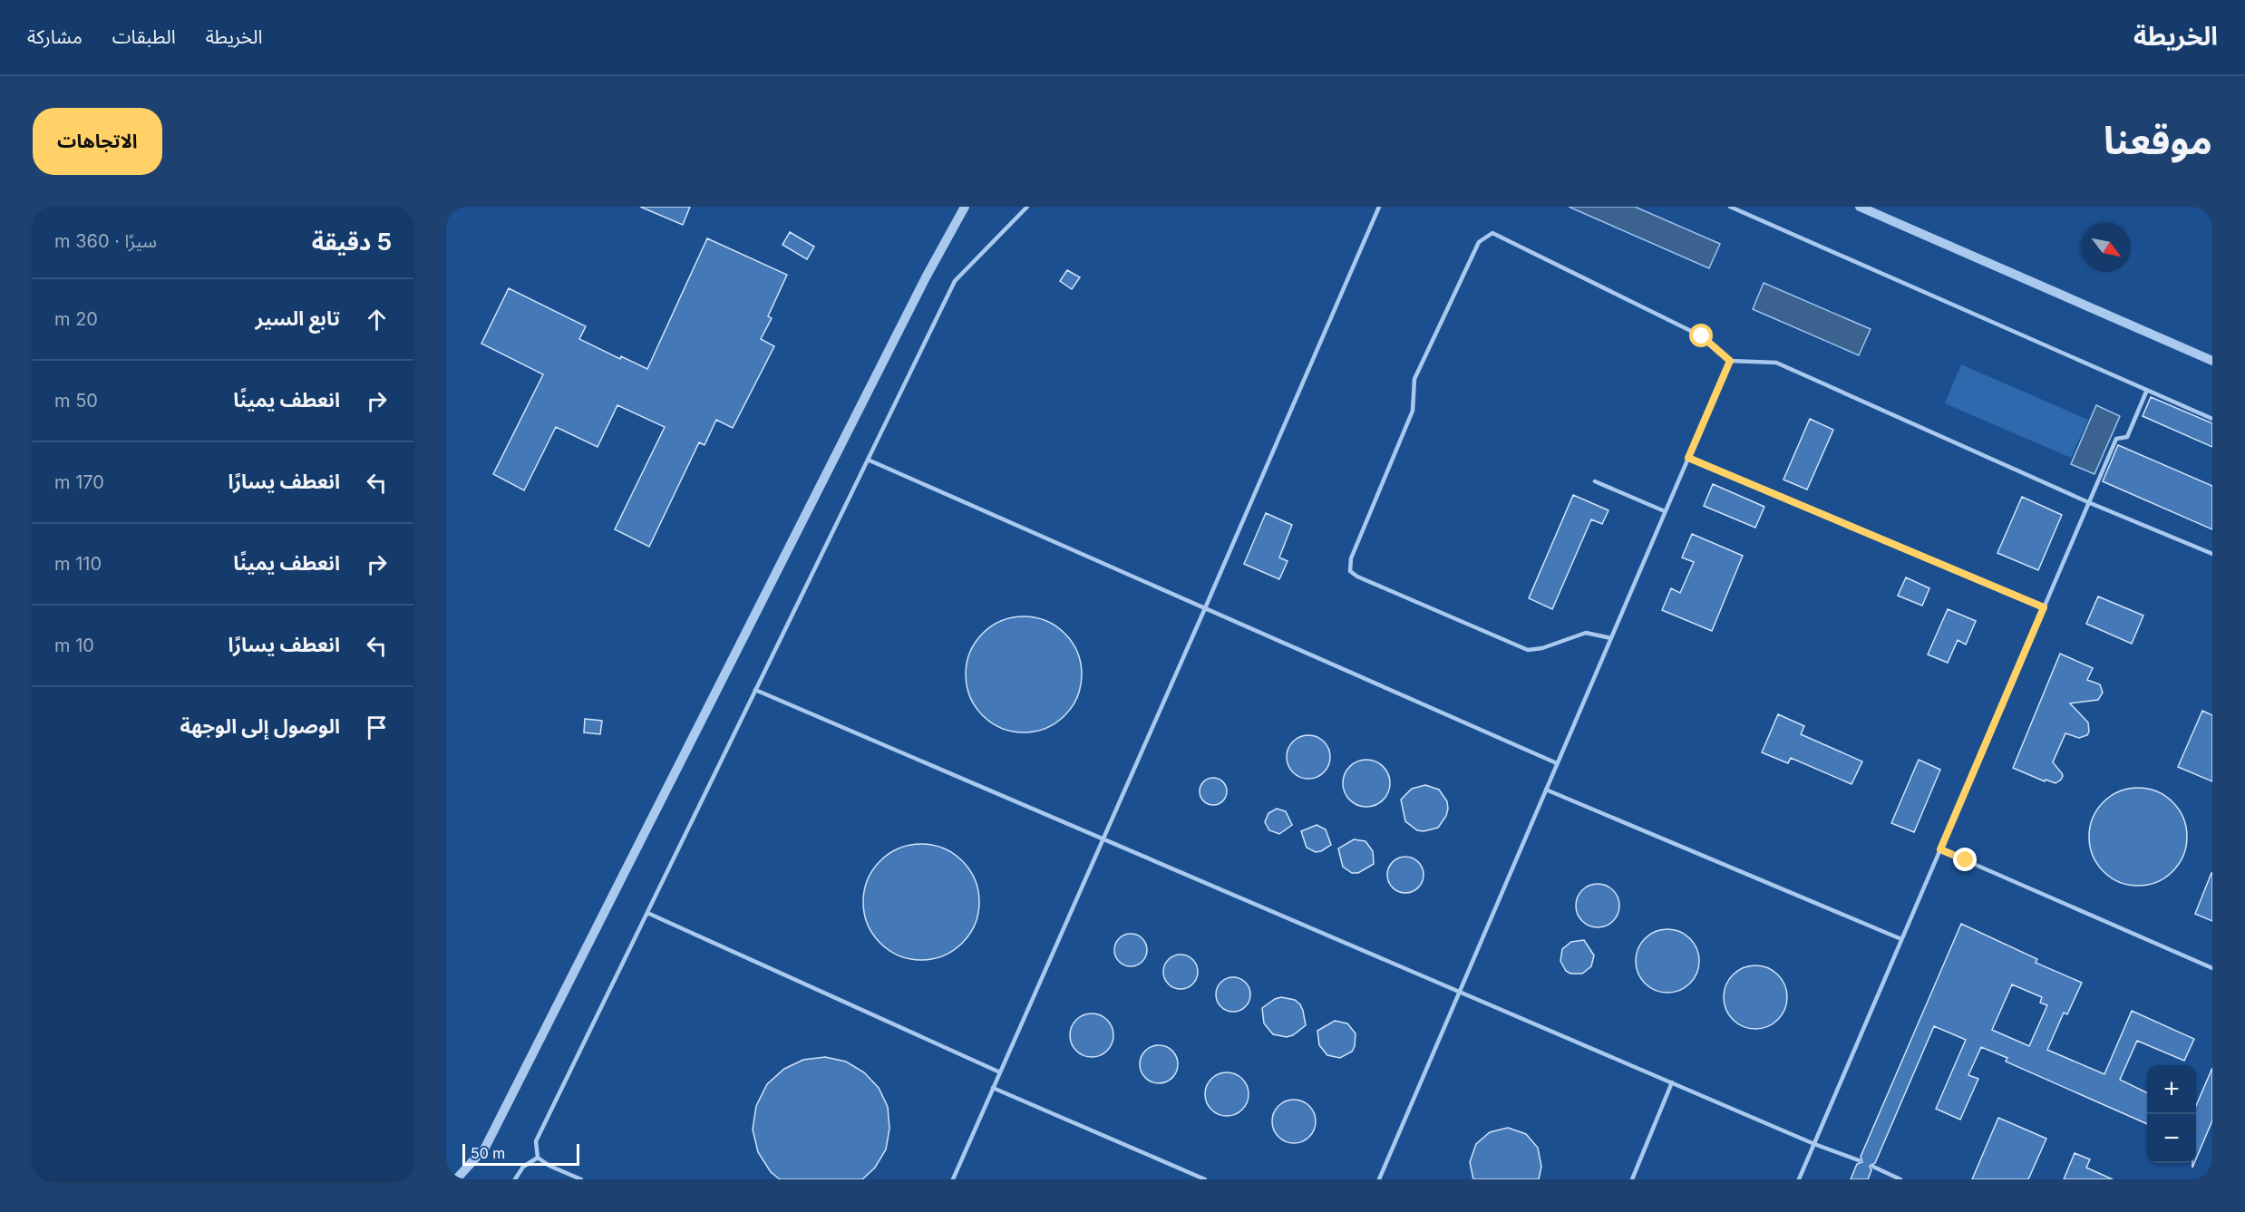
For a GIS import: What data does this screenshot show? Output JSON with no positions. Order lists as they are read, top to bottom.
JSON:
{
  "scale_bar": "50 m",
  "north": "bottom right",
  "page": {
    "header": "الخريطة",
    "nav": ["الخريطة", "الطبقات", "مشاركة"],
    "title": "موقعنا",
    "buttons": "الاتجاهات",
    "heading": ["5 دقيقة", "سيرًا · 360 m"],
    "list": [
      ["تابع السير", "20 m"],
      ["انعطف يمينًا", "50 m"],
      ["انعطف يسارًا", "170 m"],
      ["انعطف يمينًا", "110 m"],
      ["انعطف يسارًا", "10 m"],
      "الوصول إلى الوجهة"
    ],
    "map_buttons": ["+", "−"],
    "scale": "50 m"
  }
}
